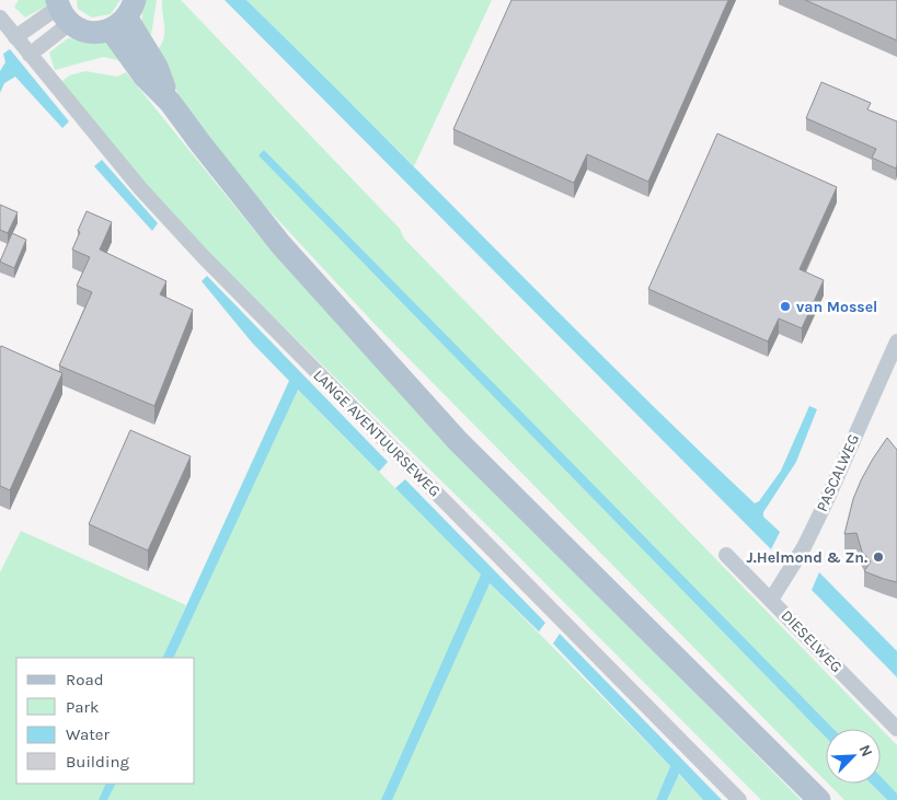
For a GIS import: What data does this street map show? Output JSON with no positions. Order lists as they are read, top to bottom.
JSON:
{
  "streets": {
    "street": ["LANGE AVENTUURSEWEG", "PASCALWEG", "DIESELWEG"]
  },
  "crossings": [
    ["PASCALWEG", "DIESELWEG"]
  ],
  "places": ["van Mossel", "J.Helmond & Zn."],
  "legend": [
    "Road",
    "Park",
    "Water",
    "Building"
  ],
  "north": "top right"
}
